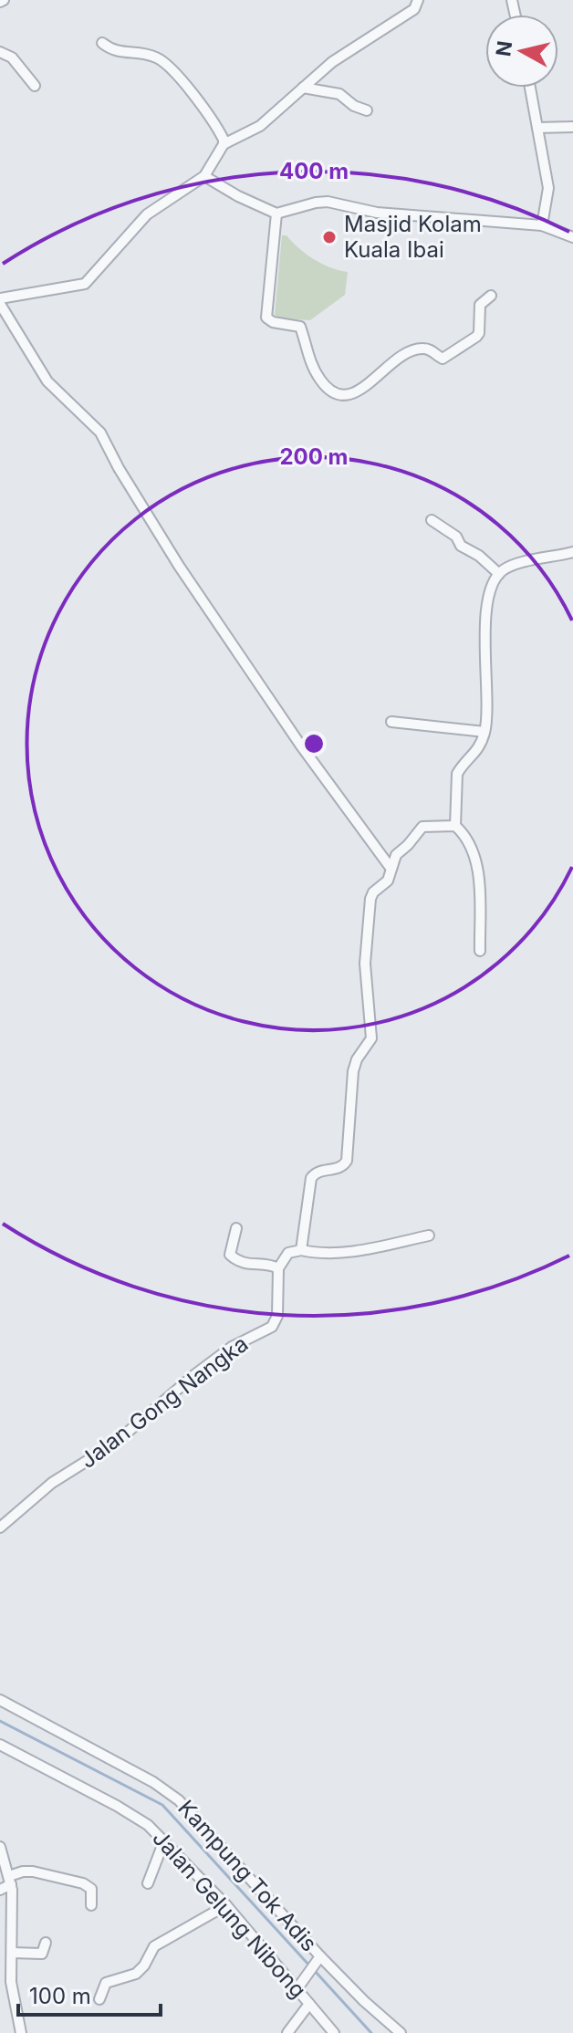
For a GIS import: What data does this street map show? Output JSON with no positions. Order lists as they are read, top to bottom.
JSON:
{
  "streets": {
    "street": ["Jalan Gong Nangka", "Kampung Tok Adis", "Jalan Gelung Nibong"]
  },
  "places": ["Masjid Kolam Kuala Ibai"],
  "scale_bar": "100 m",
  "north": "left",
  "rings": ["400 m", "200 m"]
}
